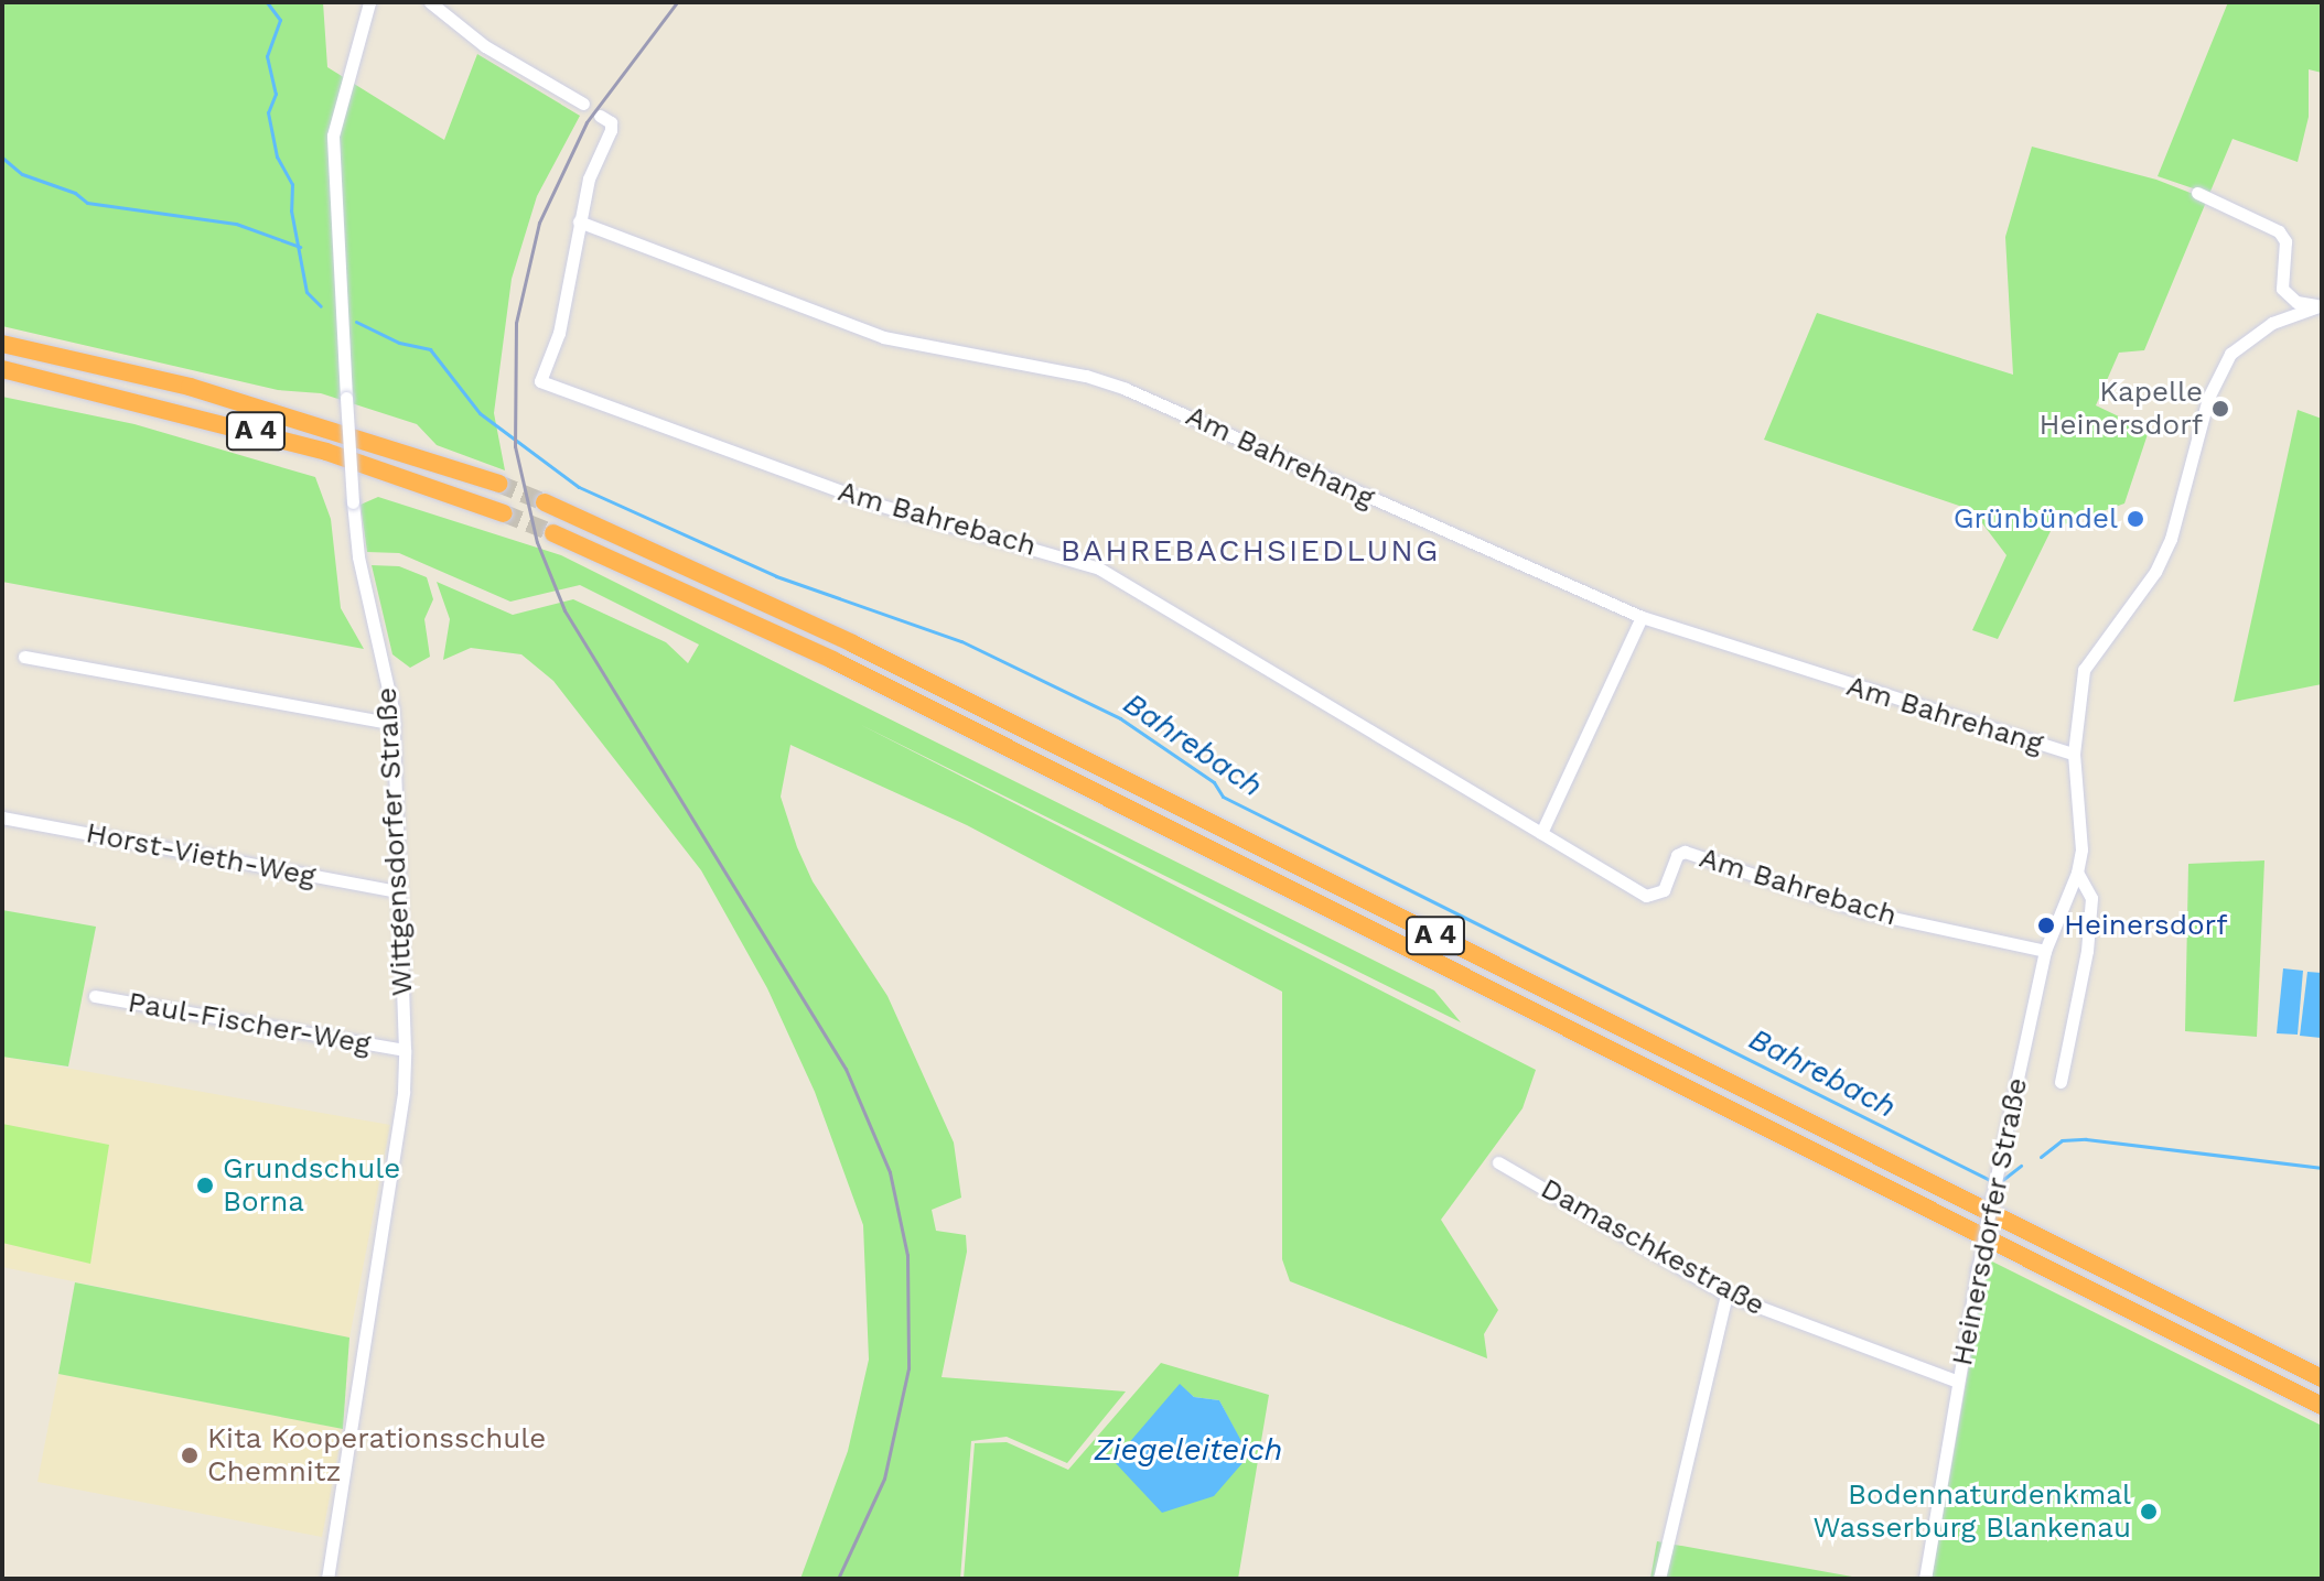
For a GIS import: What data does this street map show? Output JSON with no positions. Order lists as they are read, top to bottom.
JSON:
{
  "streets": {
    "highway": ["A 4"],
    "street": [
      "Am Bahrehang",
      "Am Bahrebach",
      "Wittgensdorfer Straße",
      "Horst-Vieth-Weg",
      "Paul-Fischer-Weg",
      "Heinersdorfer Straße",
      "Damaschkestraße"
    ]
  },
  "crossings": [
    ["Am Bahrehang", "Am Bahrebach"],
    ["Am Bahrehang", "Heinersdorfer Straße"],
    ["Am Bahrebach", "Heinersdorfer Straße"],
    ["Wittgensdorfer Straße", "Horst-Vieth-Weg"],
    ["Wittgensdorfer Straße", "Paul-Fischer-Weg"],
    ["Heinersdorfer Straße", "Damaschkestraße"]
  ],
  "districts": ["BAHREBACHSIEDLUNG"],
  "water": ["Bahrebach", "Ziegeleiteich"],
  "places": [
    "Kapelle Heinersdorf",
    "Grünbündel",
    "Heinersdorf",
    "Grundschule Borna",
    "Kita Kooperationsschule Chemnitz",
    "Bodennaturdenkmal Wasserburg Blankenau"
  ]
}
